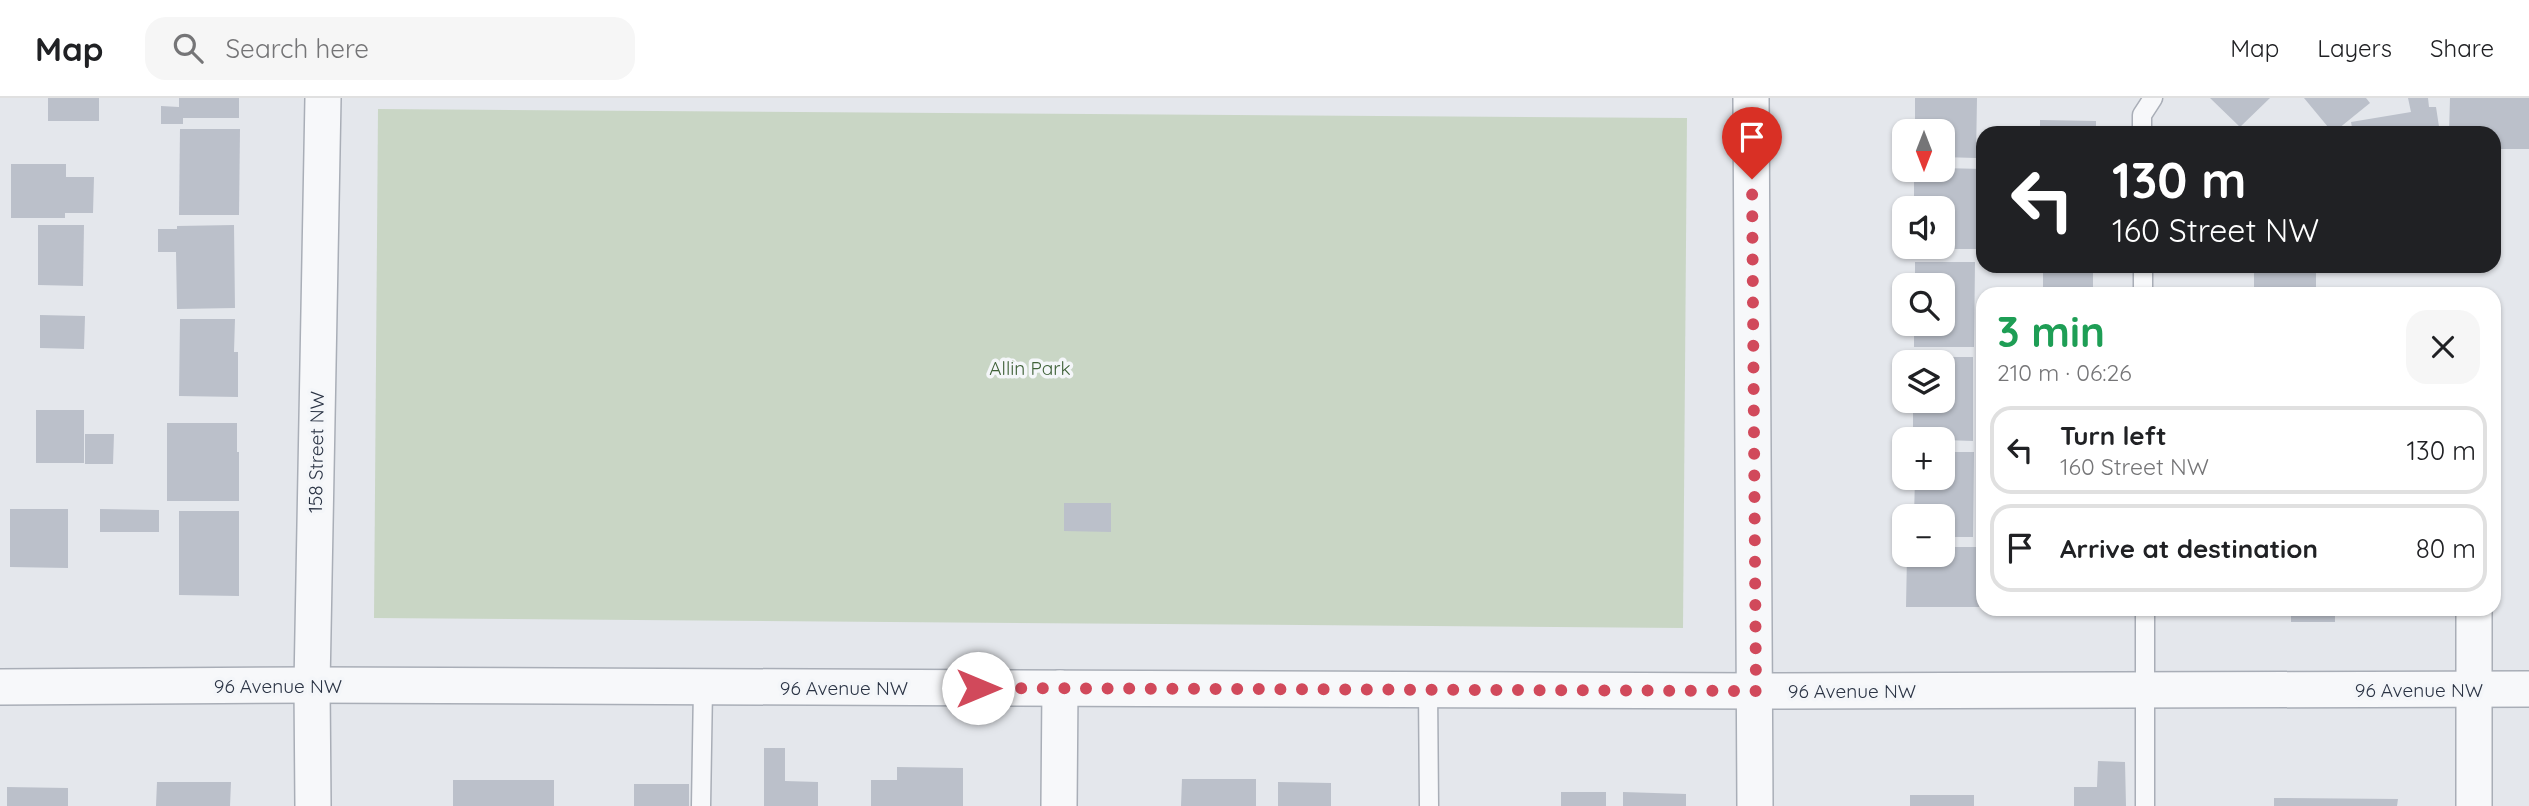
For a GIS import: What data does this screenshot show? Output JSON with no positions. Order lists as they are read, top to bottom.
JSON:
{
  "streets": {
    "street": ["158 Street NW", "96 Avenue NW"]
  },
  "crossings": [
    ["158 Street NW", "96 Avenue NW"]
  ],
  "parks": ["Allin Park"],
  "north": "bottom",
  "page": {
    "header": "Map",
    "search": "Search here",
    "nav": ["Map", "Layers", "Share"],
    "map_buttons": ["+", "−"],
    "turn": ["130 m", "160 Street NW"],
    "heading": ["3 min", "210 m · 06:26"],
    "list": [
      {
        "name": "Turn left",
        "note": "160 Street NW",
        "value": "130 m"
      },
      {
        "name": "Arrive at destination",
        "value": "80 m"
      }
    ]
  }
}
